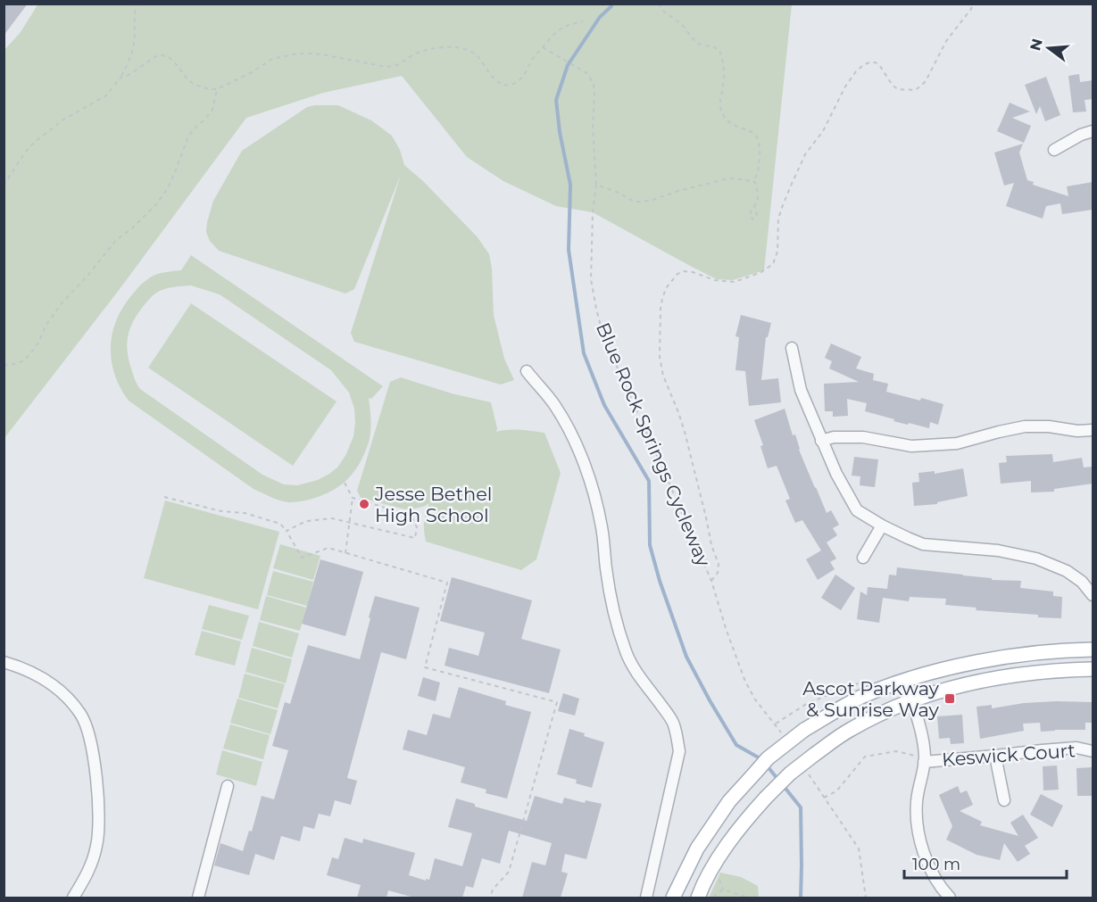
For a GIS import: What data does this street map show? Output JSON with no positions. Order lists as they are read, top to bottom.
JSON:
{
  "streets": {
    "street": ["Keswick Court"],
    "path": ["Blue Rock Springs Cycleway"]
  },
  "places": {
    "other": ["Jesse Bethel High School"],
    "transit": ["Ascot Parkway & Sunrise Way"]
  },
  "scale_bar": "100 m",
  "north": "left"
}
